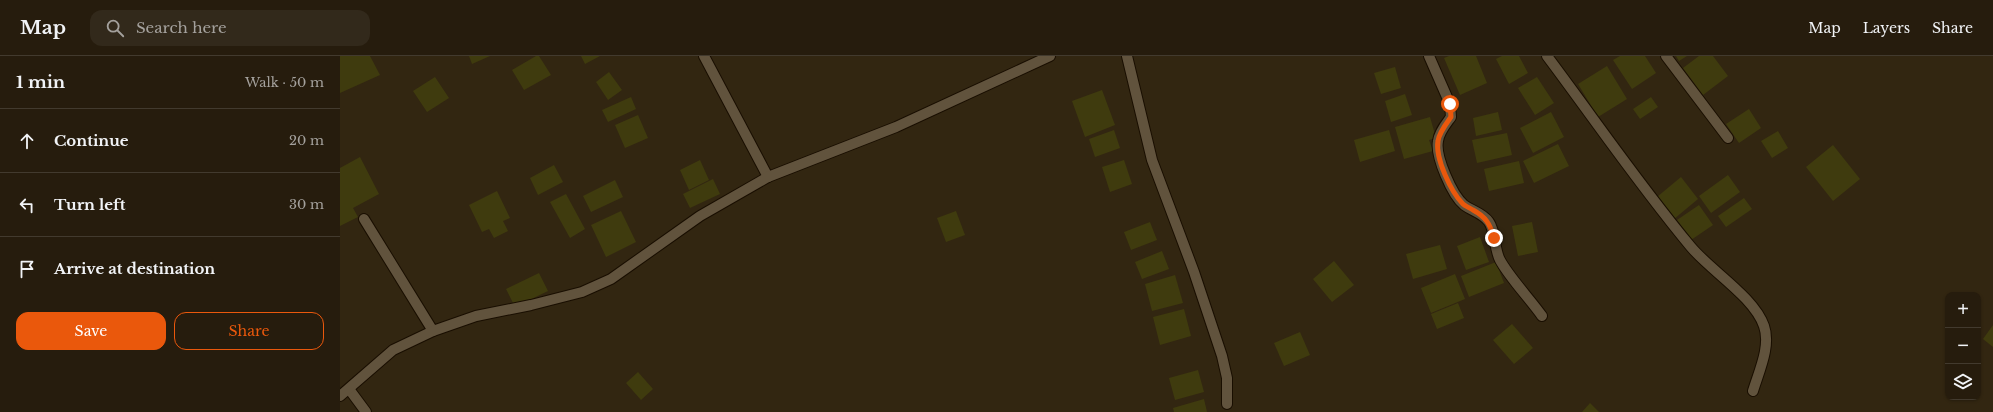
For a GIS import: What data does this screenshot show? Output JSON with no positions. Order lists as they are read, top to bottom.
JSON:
{
  "page": {
    "header": "Map",
    "search": "Search here",
    "nav": ["Map", "Layers", "Share"],
    "heading": ["1 min", "Walk · 50 m"],
    "list": [
      ["Continue", "20 m"],
      ["Turn left", "30 m"],
      "Arrive at destination"
    ],
    "map_buttons": ["+", "−"],
    "buttons": ["Save", "Share"]
  }
}
